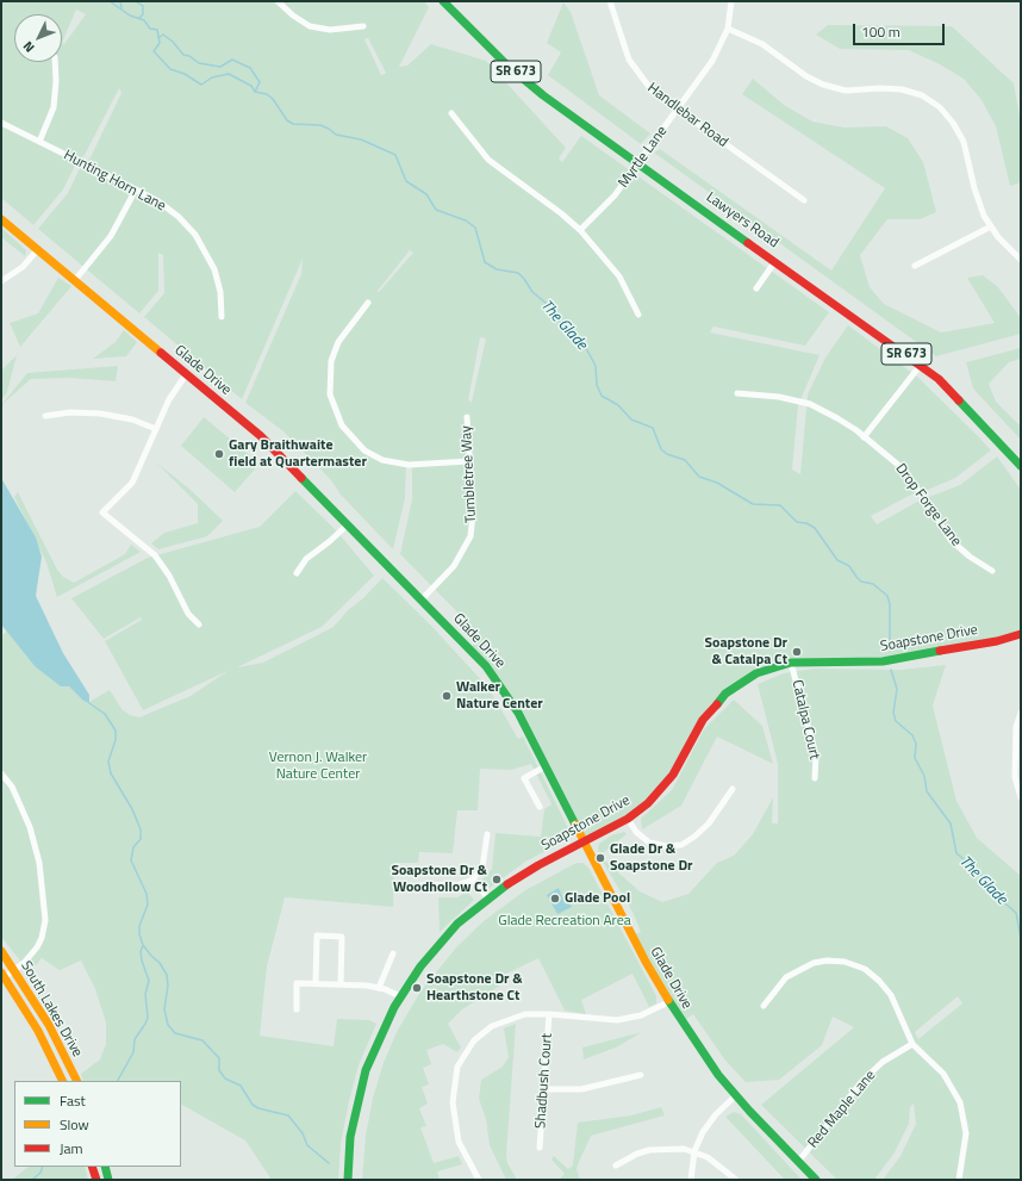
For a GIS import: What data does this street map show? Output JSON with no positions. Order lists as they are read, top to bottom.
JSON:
{
  "streets": {
    "street": [
      "SR 673",
      "Handlebar Road",
      "Myrtle Lane",
      "Hunting Horn Lane",
      "Lawyers Road",
      "Glade Drive",
      "Tumbletree Way",
      "Drop Forge Lane",
      "Soapstone Drive",
      "Catalpa Court",
      "South Lakes Drive",
      "Shadbush Court",
      "Red Maple Lane"
    ]
  },
  "crossings": [
    ["Handlebar Road", "Myrtle Lane"],
    ["Myrtle Lane", "Lawyers Road"],
    ["Glade Drive", "Tumbletree Way"],
    ["Glade Drive", "Soapstone Drive"],
    ["Glade Drive", "Red Maple Lane"],
    ["Soapstone Drive", "Catalpa Court"]
  ],
  "water": ["The Glade"],
  "parks": ["Vernon J. Walker Nature Center", "Glade Recreation Area"],
  "places": [
    "Gary Braithwaite field at Quartermaster",
    "Soapstone Dr & Catalpa Ct",
    "Walker Nature Center",
    "Glade Dr & Soapstone Dr",
    "Soapstone Dr & Woodhollow Ct",
    "Glade Pool",
    "Soapstone Dr & Hearthstone Ct"
  ],
  "legend": ["Fast", "Slow", "Jam"],
  "scale_bar": "100 m",
  "north": "bottom left"
}
